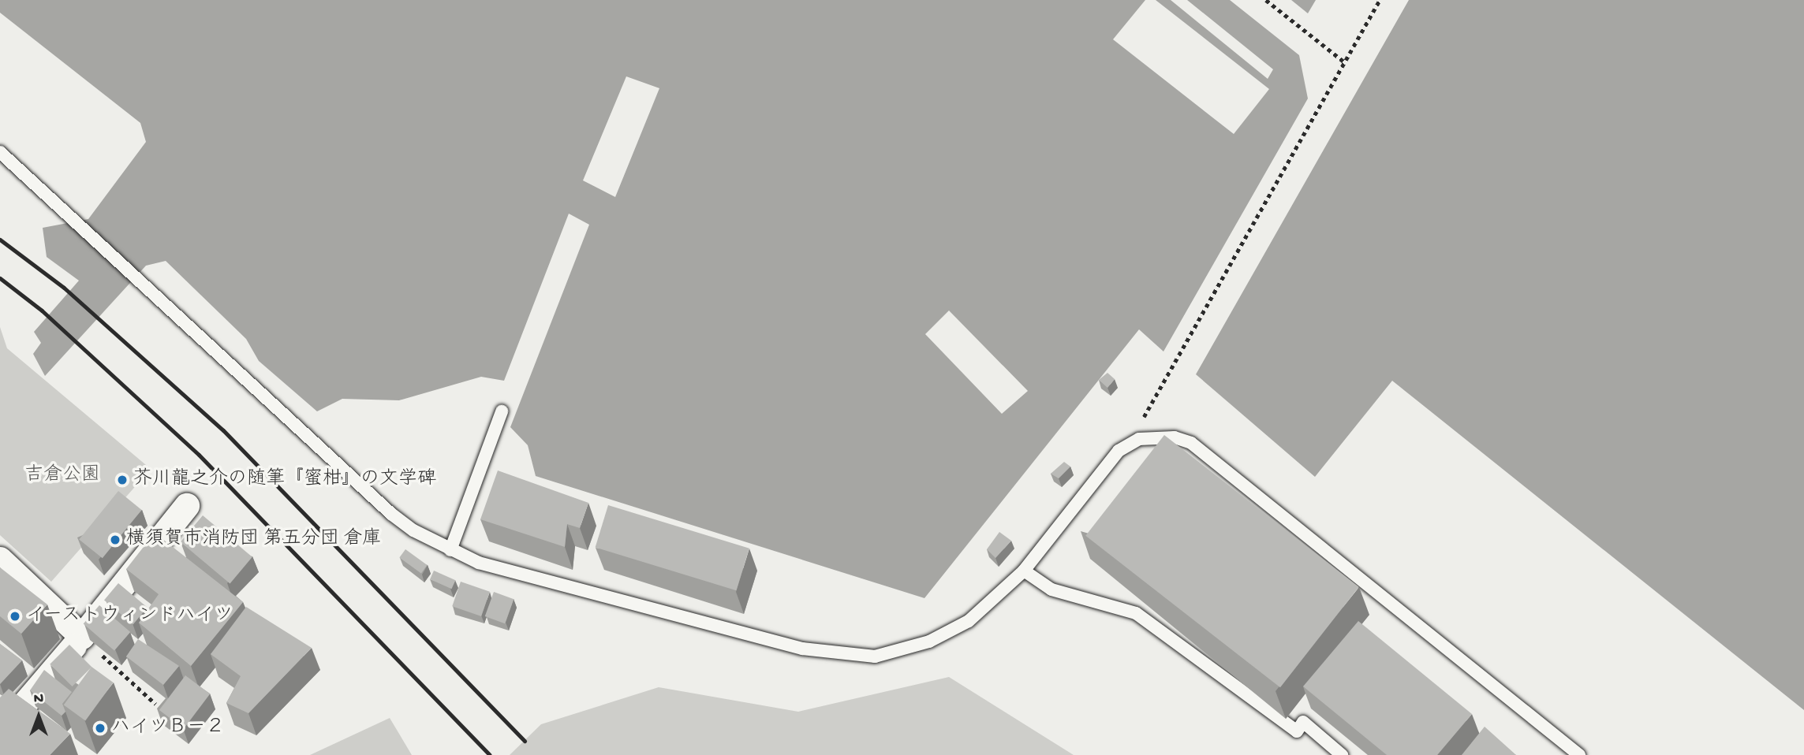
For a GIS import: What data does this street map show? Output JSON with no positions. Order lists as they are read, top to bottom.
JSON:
{
  "parks": ["吉倉公園"],
  "places": [
    "芥川龍之介の随筆『蜜柑』の文学碑",
    "横須賀市消防団 第五分団 倉庫",
    "イーストウィンドハイツ",
    "ハイツＢ－２"
  ],
  "north": "top"
}
